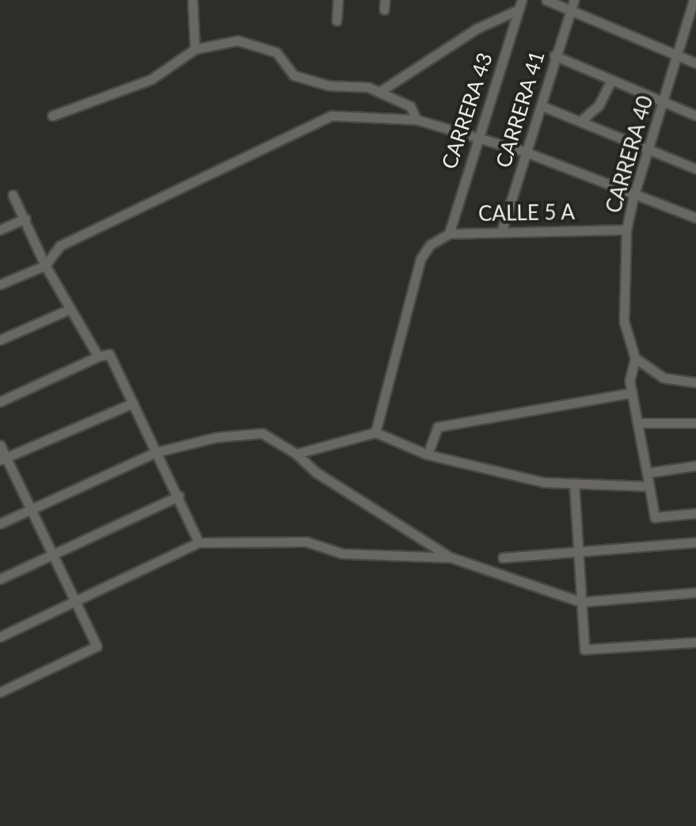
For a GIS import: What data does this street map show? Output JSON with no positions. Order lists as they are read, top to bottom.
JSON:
{
  "streets": {
    "street": [
      "CARRERA 41",
      "CARRERA 43",
      "CARRERA 40",
      "CALLE 5 A"
    ]
  },
  "crossings": [
    ["CARRERA 41", "CALLE 5 A"],
    ["CARRERA 43", "CALLE 5 A"],
    ["CARRERA 40", "CALLE 5 A"]
  ]
}
